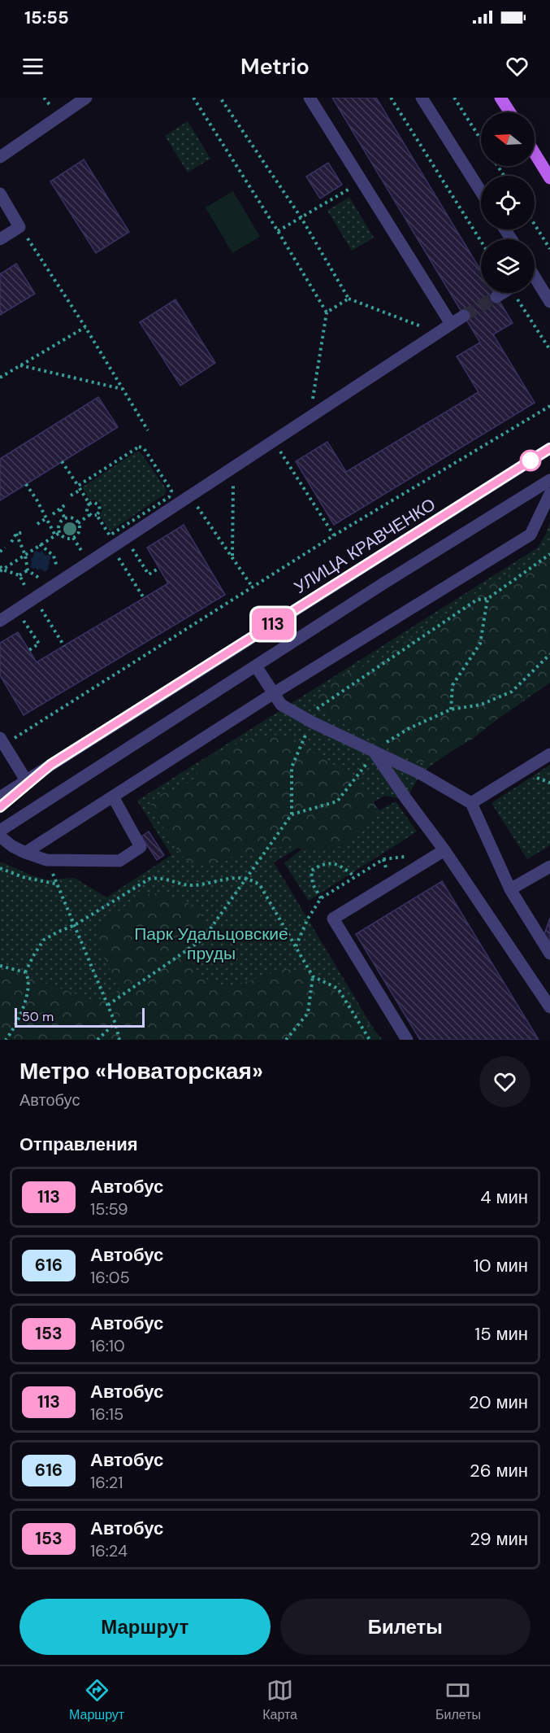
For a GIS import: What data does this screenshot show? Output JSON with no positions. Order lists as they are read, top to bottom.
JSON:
{
  "streets": {
    "street": ["УЛИЦА КРАВЧЕНКО"]
  },
  "parks": ["Парк Удальцовские пруды"],
  "lines": ["bus line 113"],
  "scale_bar": "50 m",
  "north": "left",
  "page": {
    "status": "15:55",
    "header": "Metrio",
    "on_map": "113",
    "scale": "50 m",
    "heading": [
      ["Метро «Новаторская»", "Автобус"],
      "Отправления"
    ],
    "list": [
      {
        "mark": "113",
        "name": "Автобус",
        "note": "15:59",
        "value": "4 мин"
      },
      {
        "mark": "616",
        "name": "Автобус",
        "note": "16:05",
        "value": "10 мин"
      },
      {
        "mark": "153",
        "name": "Автобус",
        "note": "16:10",
        "value": "15 мин"
      },
      {
        "mark": "113",
        "name": "Автобус",
        "note": "16:15",
        "value": "20 мин"
      },
      {
        "mark": "616",
        "name": "Автобус",
        "note": "16:21",
        "value": "26 мин"
      },
      {
        "mark": "153",
        "name": "Автобус",
        "note": "16:24",
        "value": "29 мин"
      }
    ],
    "buttons": ["Маршрут", "Билеты"],
    "tabs": ["Маршрут", "Карта", "Билеты"]
  }
}
